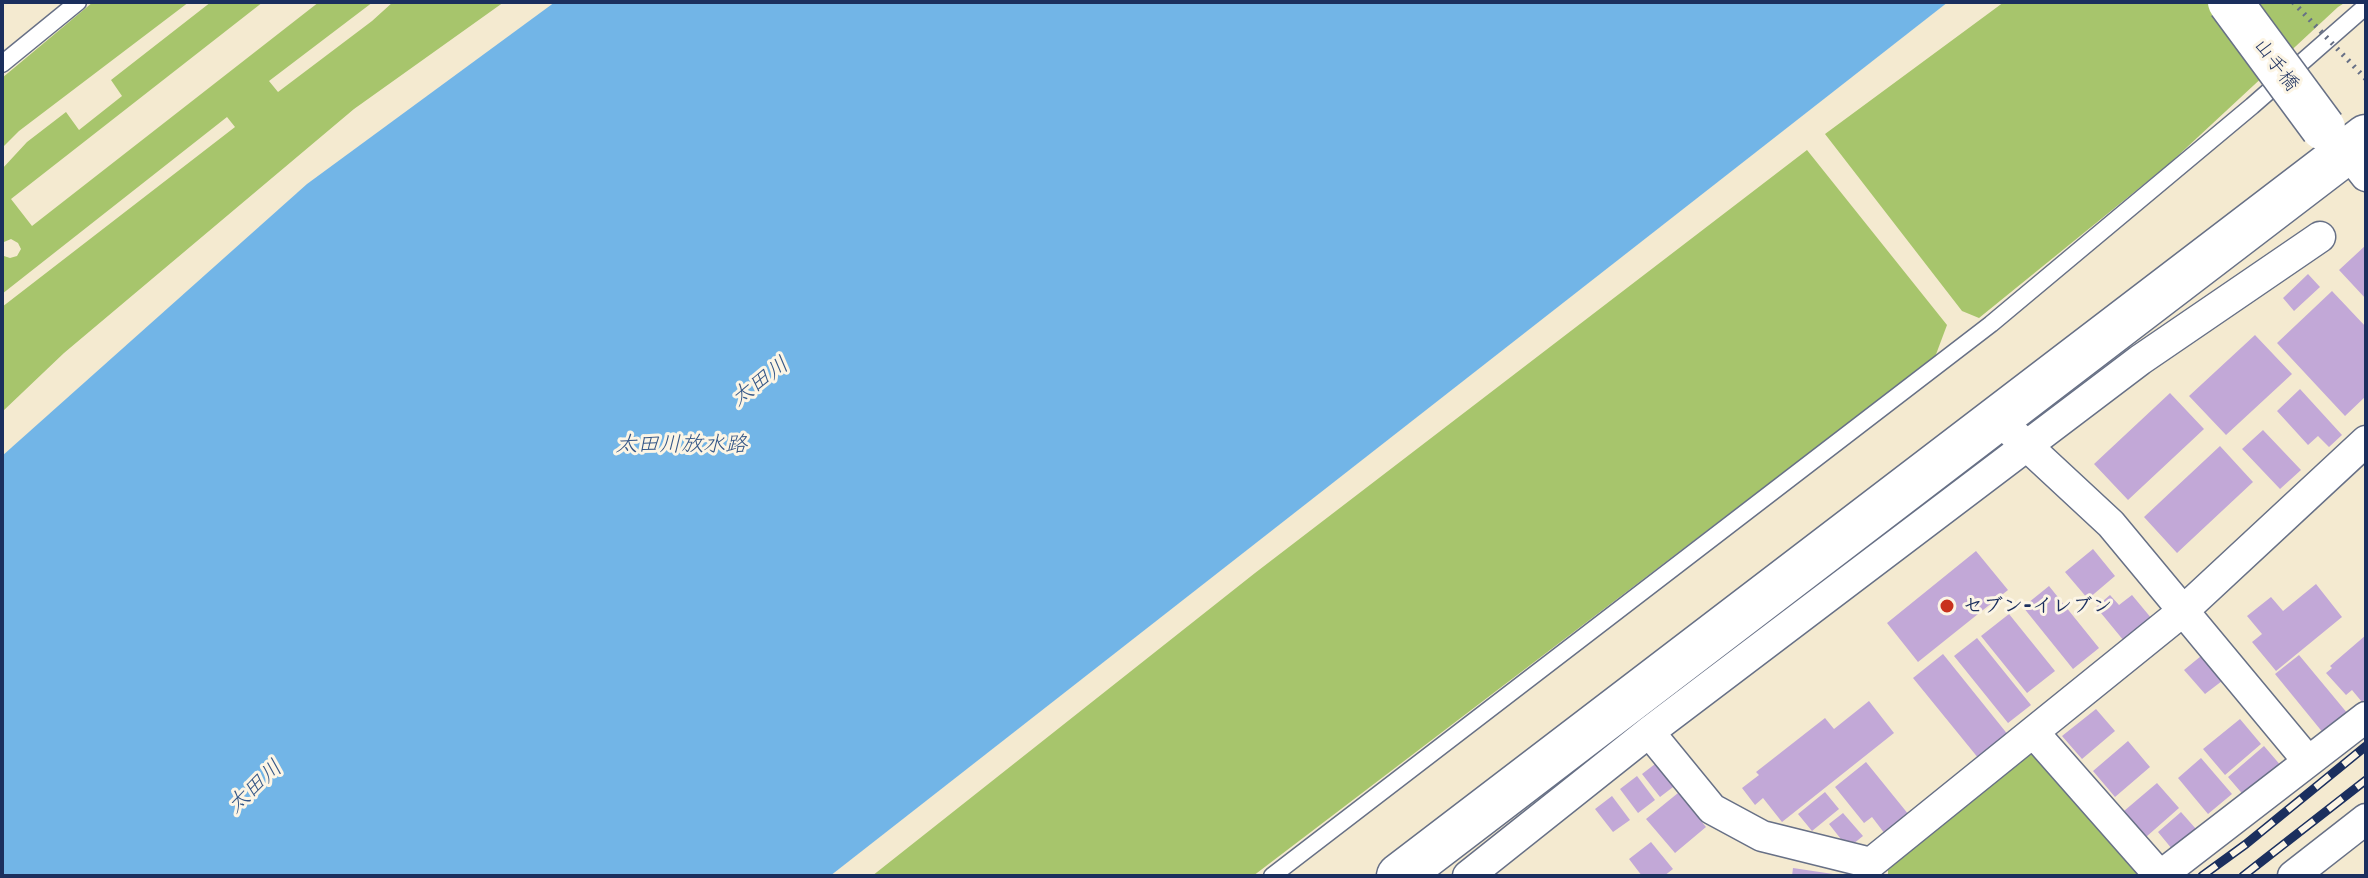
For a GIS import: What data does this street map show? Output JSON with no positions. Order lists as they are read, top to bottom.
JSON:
{
  "streets": {
    "street": ["山手橋"]
  },
  "water": ["太田川", "太田川放水路"],
  "places": ["セブン-イレブン"]
}
